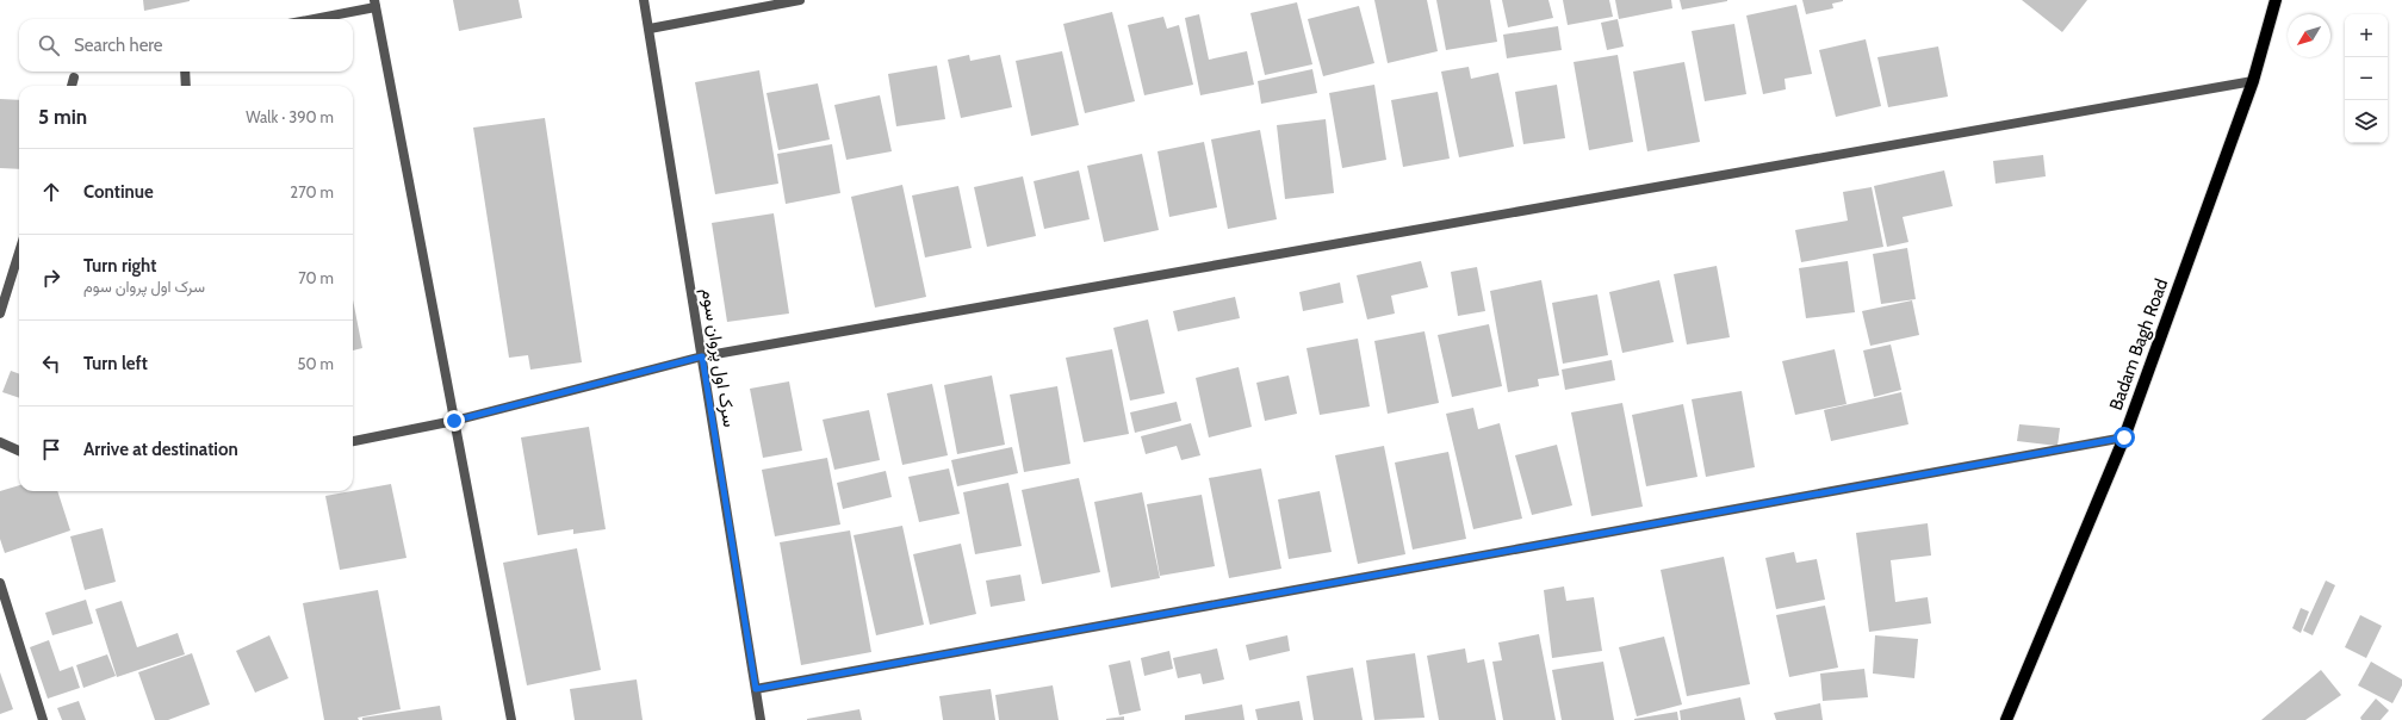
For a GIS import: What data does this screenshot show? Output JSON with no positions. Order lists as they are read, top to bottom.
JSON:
{
  "streets": {
    "main road": ["Badam Bagh Road"],
    "street": ["سرک اول پروان سوم"]
  },
  "north": "bottom left",
  "page": {
    "map_buttons": ["+", "−"],
    "search": "Search here",
    "heading": ["5 min", "Walk · 390 m"],
    "list": [
      ["Continue", "270 m"],
      ["Turn right", "سرک اول پروان سوم", "70 m"],
      ["Turn left", "50 m"],
      "Arrive at destination"
    ]
  }
}
